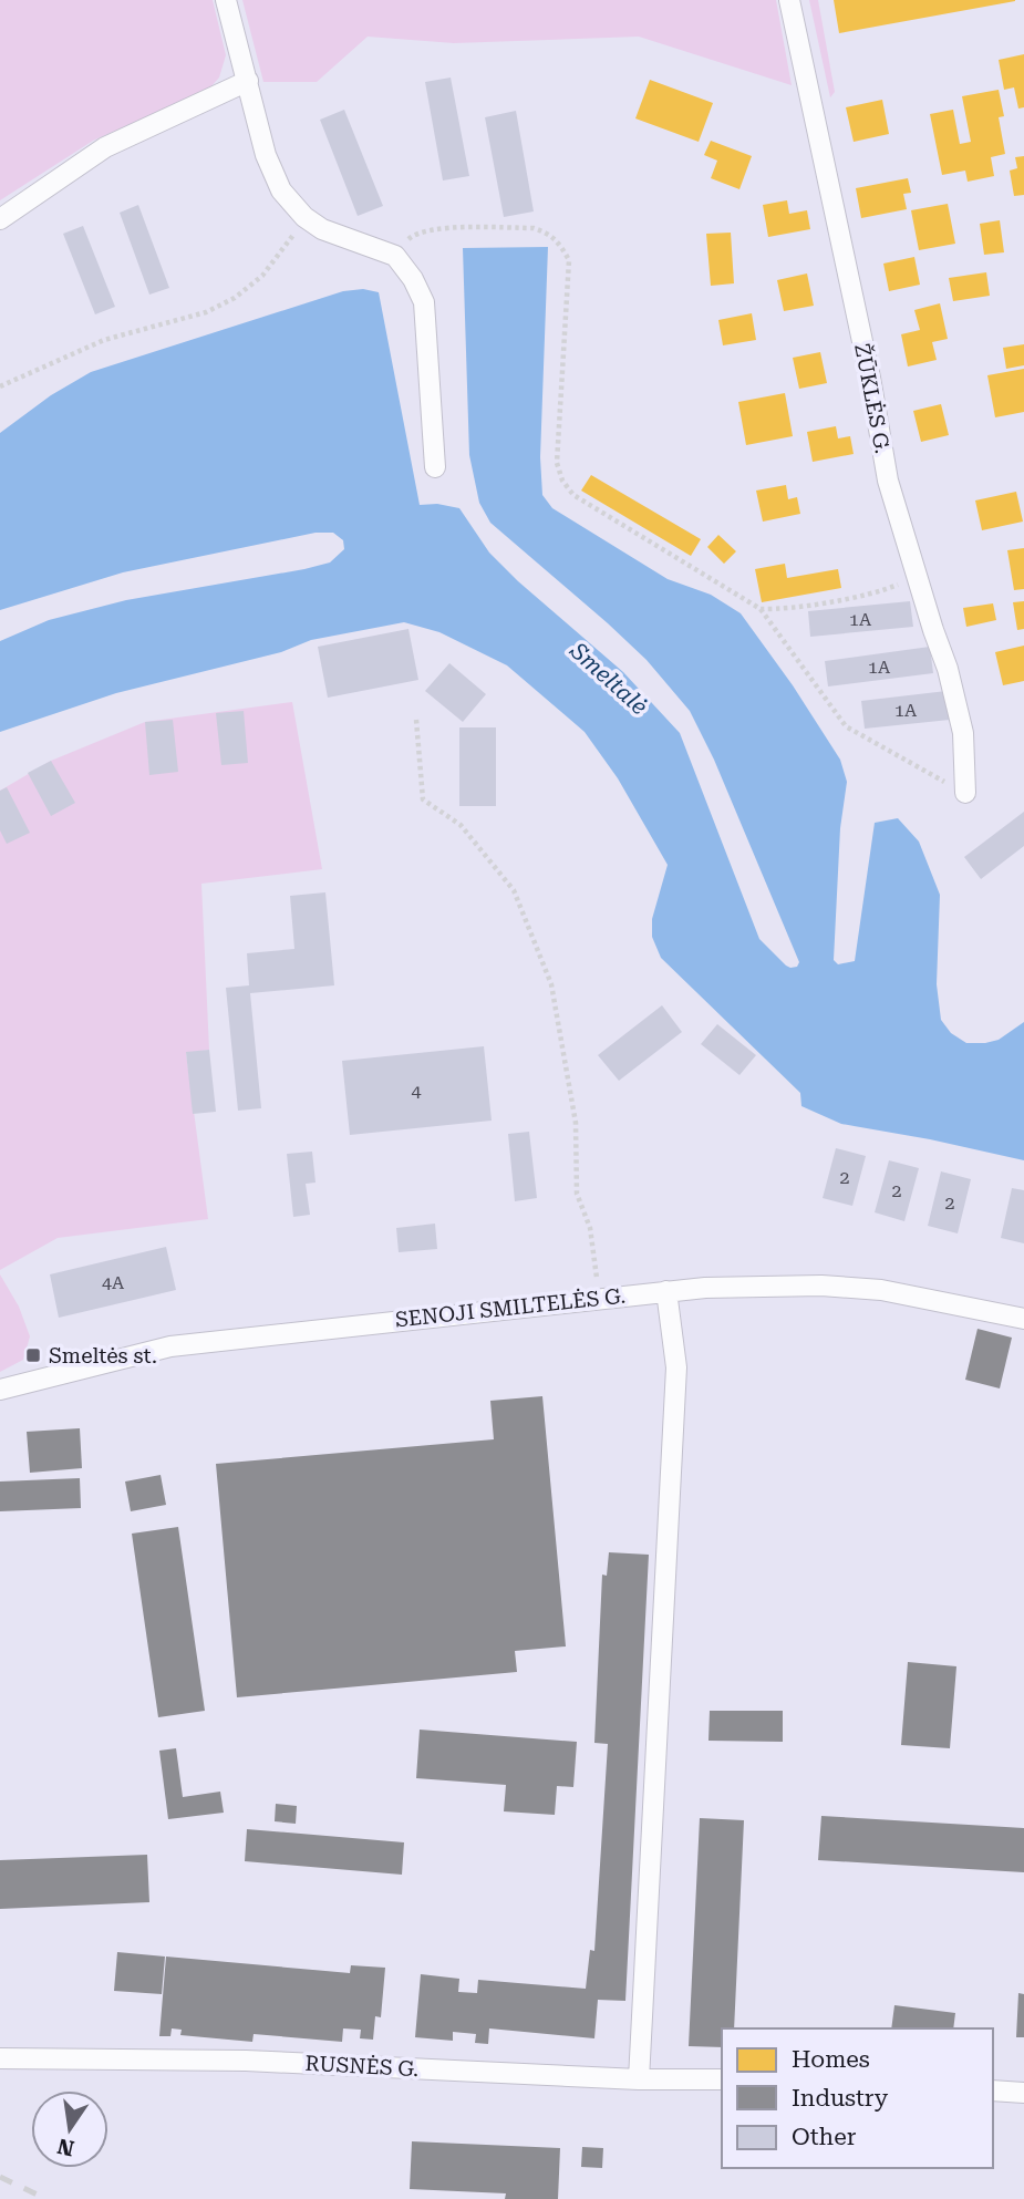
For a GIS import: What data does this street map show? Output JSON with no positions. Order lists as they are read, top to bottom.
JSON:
{
  "streets": {
    "street": ["ŽŪKLĖS G.", "SENOJI SMILTELĖS G.", "RUSNĖS G."]
  },
  "water": ["Smeltalė"],
  "places": {
    "transit": ["Smeltės st."]
  },
  "house_numbers": [
    "1A",
    "1A",
    "1A",
    "4",
    "2",
    "2",
    "2",
    "4A"
  ],
  "legend": ["Homes", "Industry", "Other"],
  "north": "bottom"
}
